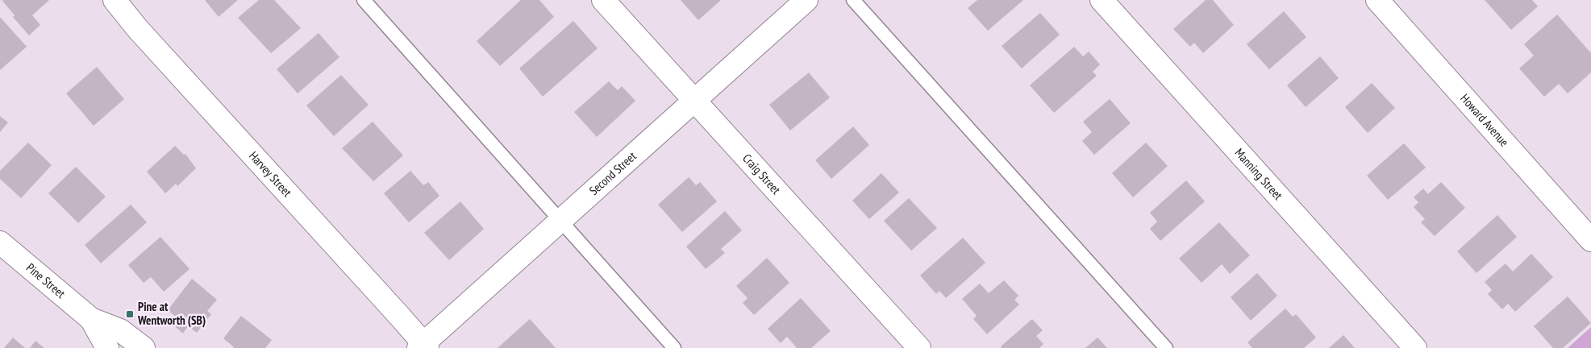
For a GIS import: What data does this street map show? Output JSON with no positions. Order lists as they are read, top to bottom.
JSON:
{
  "streets": {
    "street": [
      "Howard Avenue",
      "Second Street",
      "Harvey Street",
      "Craig Street",
      "Manning Street",
      "Pine Street"
    ]
  },
  "crossings": [
    ["Second Street", "Harvey Street"],
    ["Second Street", "Craig Street"]
  ],
  "places": {
    "transit": ["Pine at Wentworth (SB)"]
  }
}
